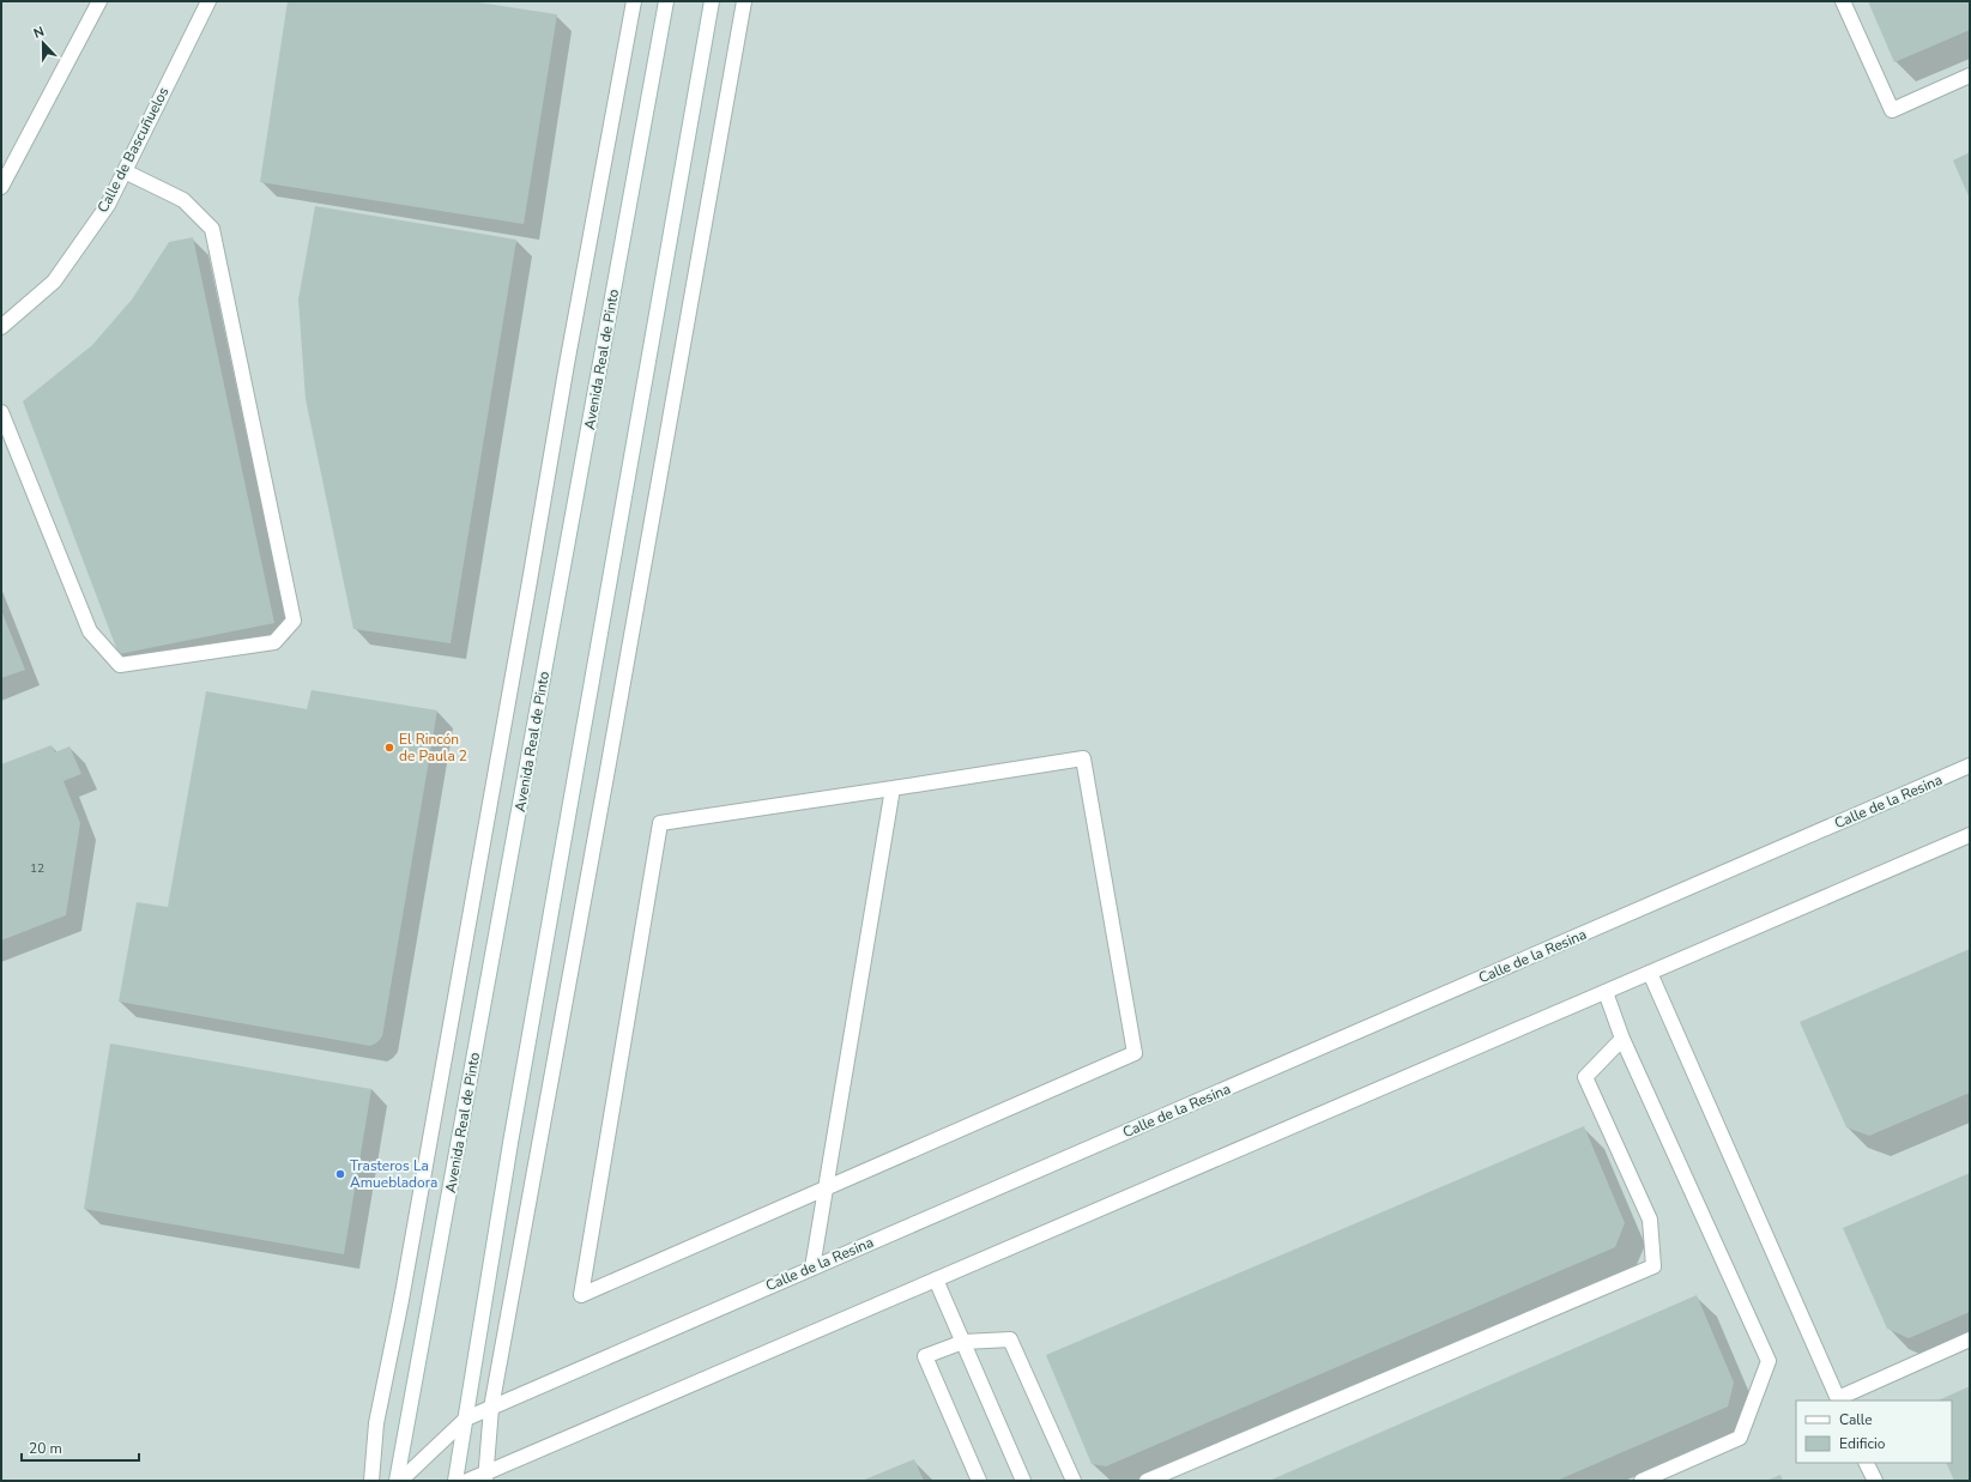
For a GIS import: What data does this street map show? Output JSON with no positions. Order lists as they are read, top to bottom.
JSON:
{
  "streets": {
    "street": ["Calle de Bascuñuelos", "Avenida Real de Pinto", "Calle de la Resina"]
  },
  "crossings": [
    ["Avenida Real de Pinto", "Calle de la Resina"]
  ],
  "places": ["El Rincón de Paula 2", "Trasteros La Amuebladora"],
  "house_numbers": ["12"],
  "legend": ["Calle", "Edificio"],
  "scale_bar": "20 m",
  "north": "top"
}
